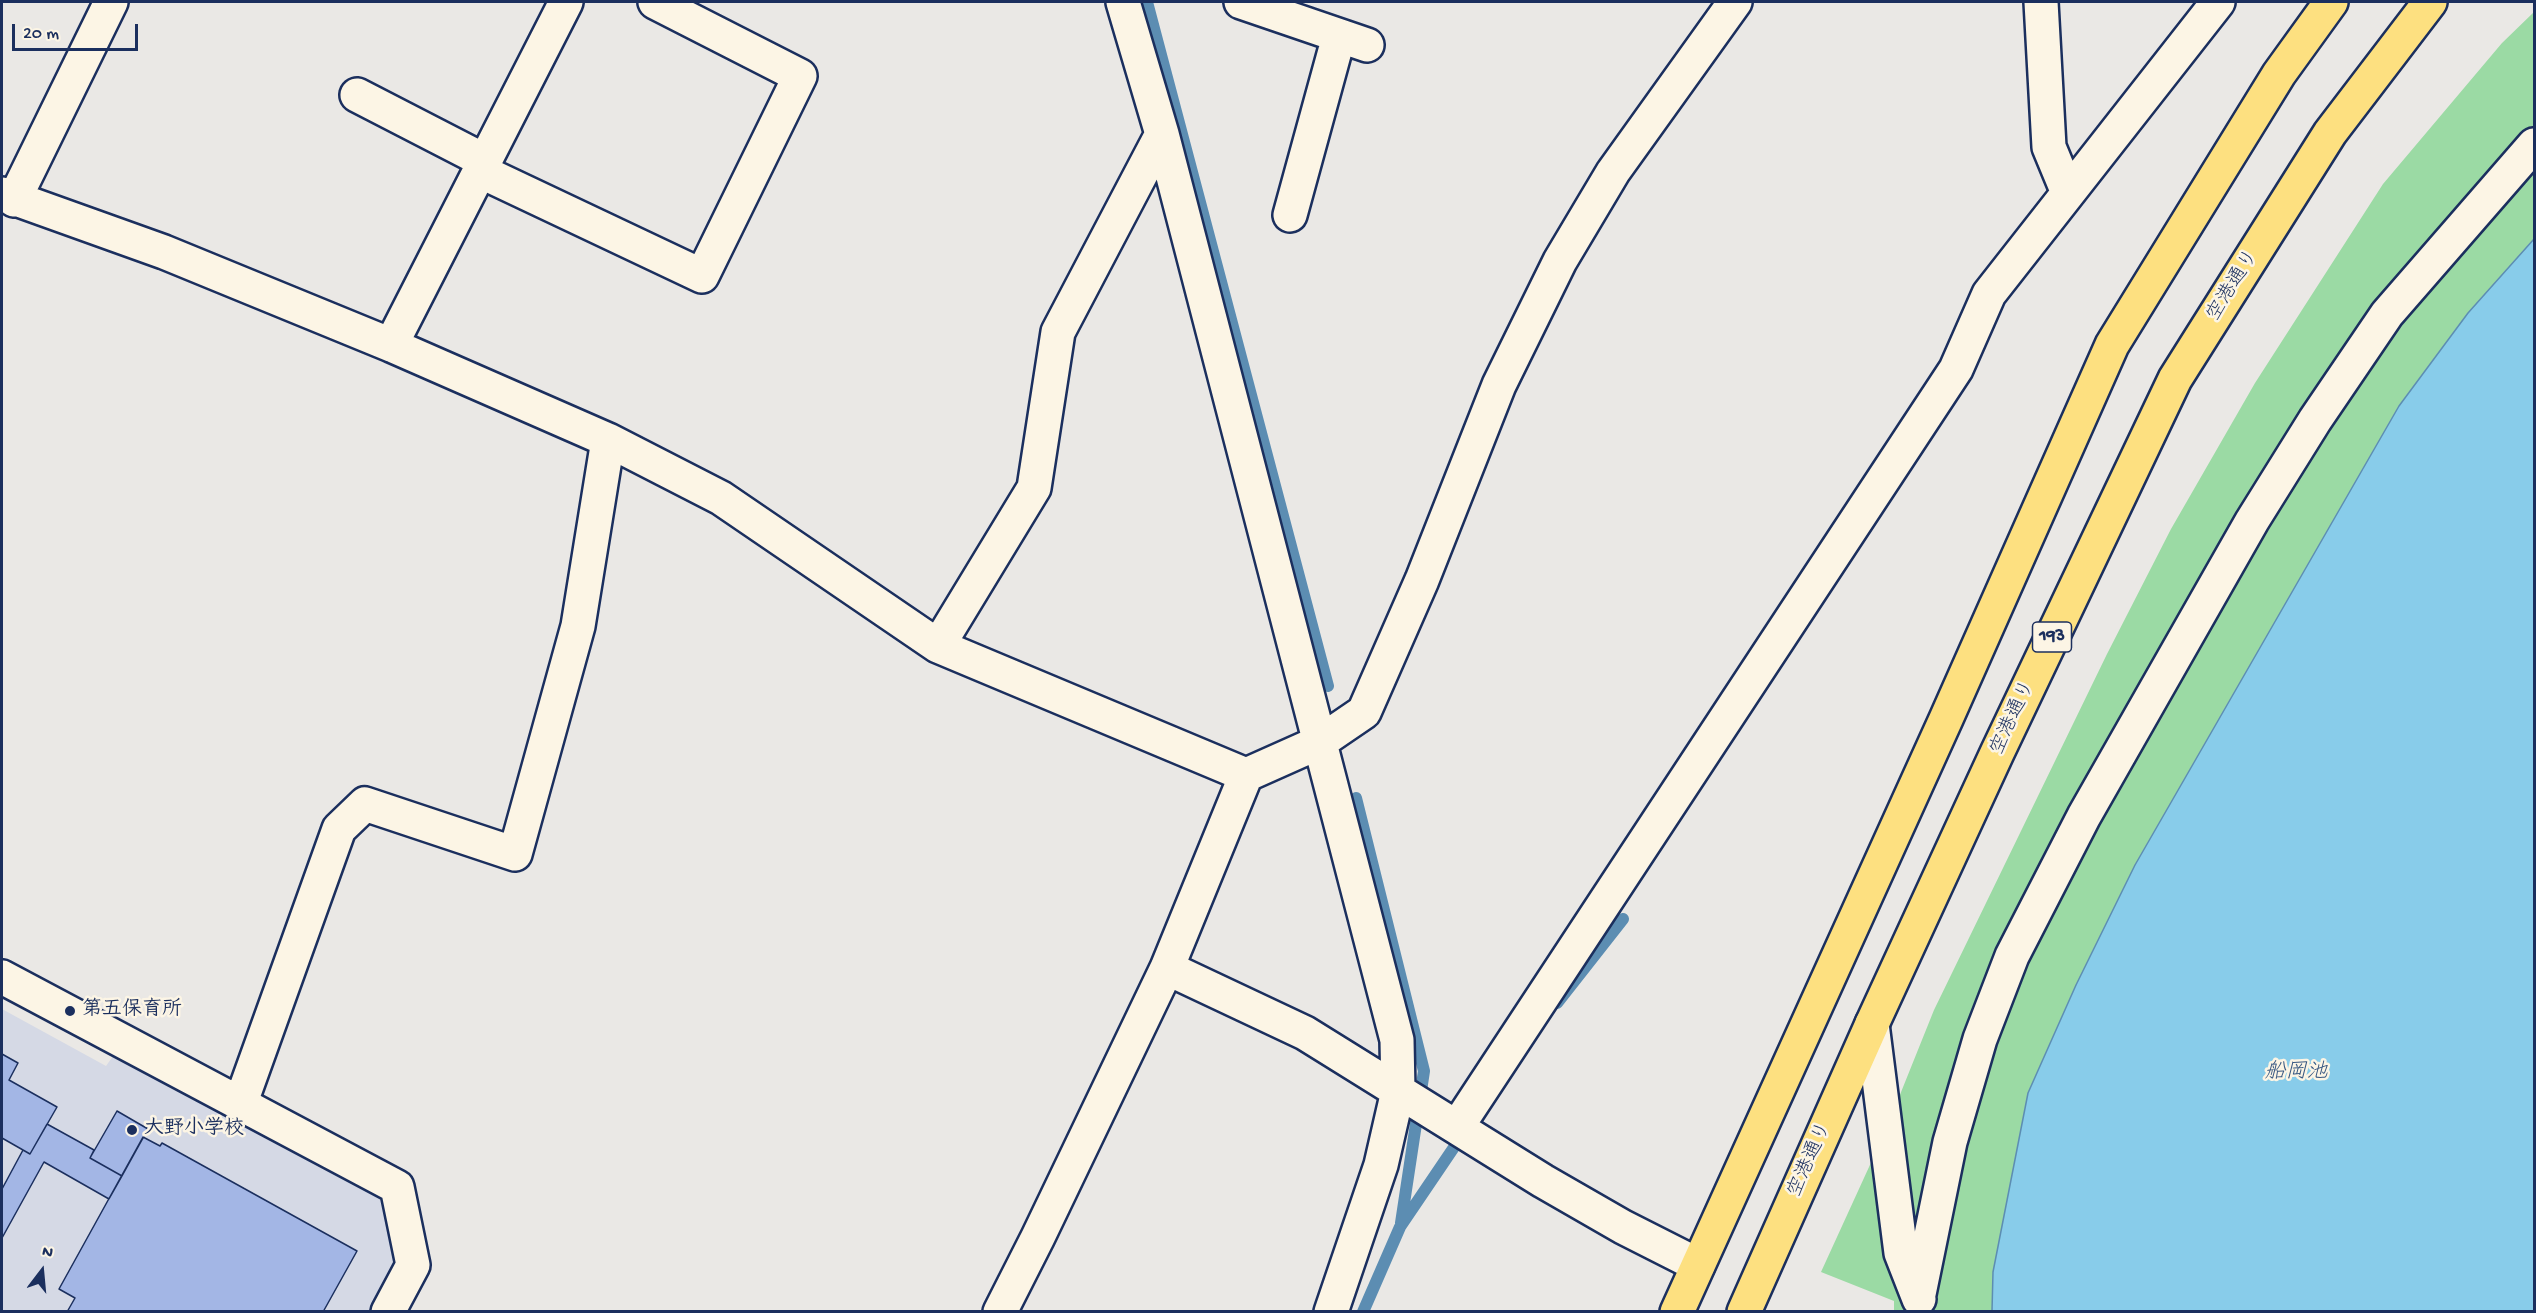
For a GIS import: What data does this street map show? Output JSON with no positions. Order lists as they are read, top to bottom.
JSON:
{
  "streets": {
    "highway": ["空港通り", "193"]
  },
  "water": ["船岡池"],
  "places": ["第五保育所", "大野小学校"],
  "scale_bar": "20 m",
  "north": "top"
}
